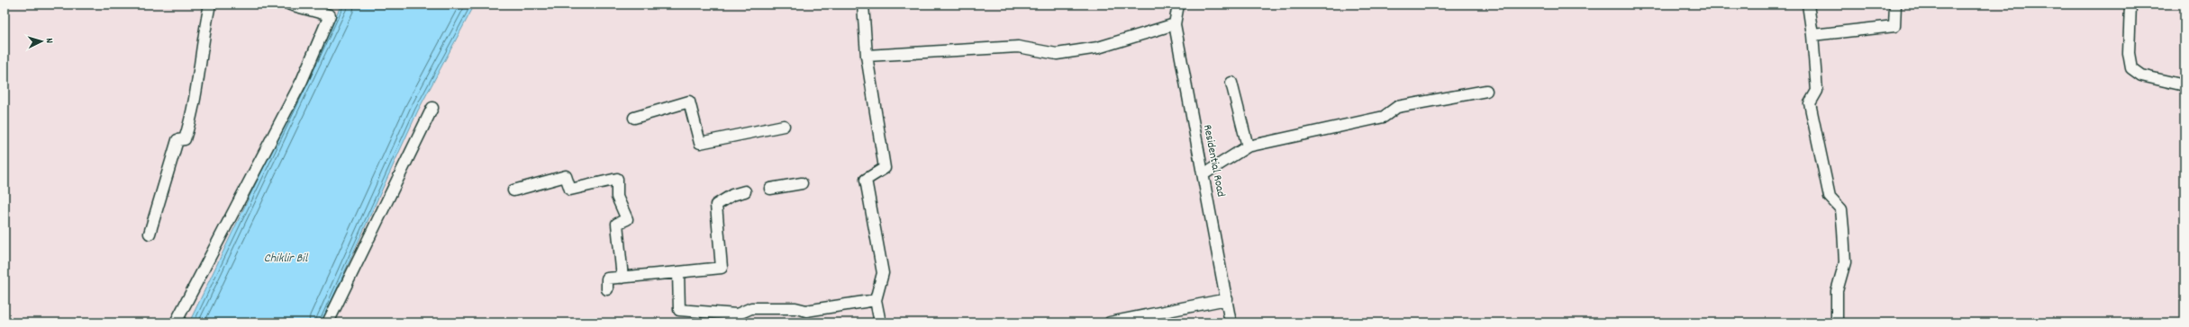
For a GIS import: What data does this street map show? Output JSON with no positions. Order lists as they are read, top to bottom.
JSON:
{
  "streets": {
    "street": ["Residential Road"]
  },
  "water": ["Chiklir Bil"],
  "north": "right"
}
